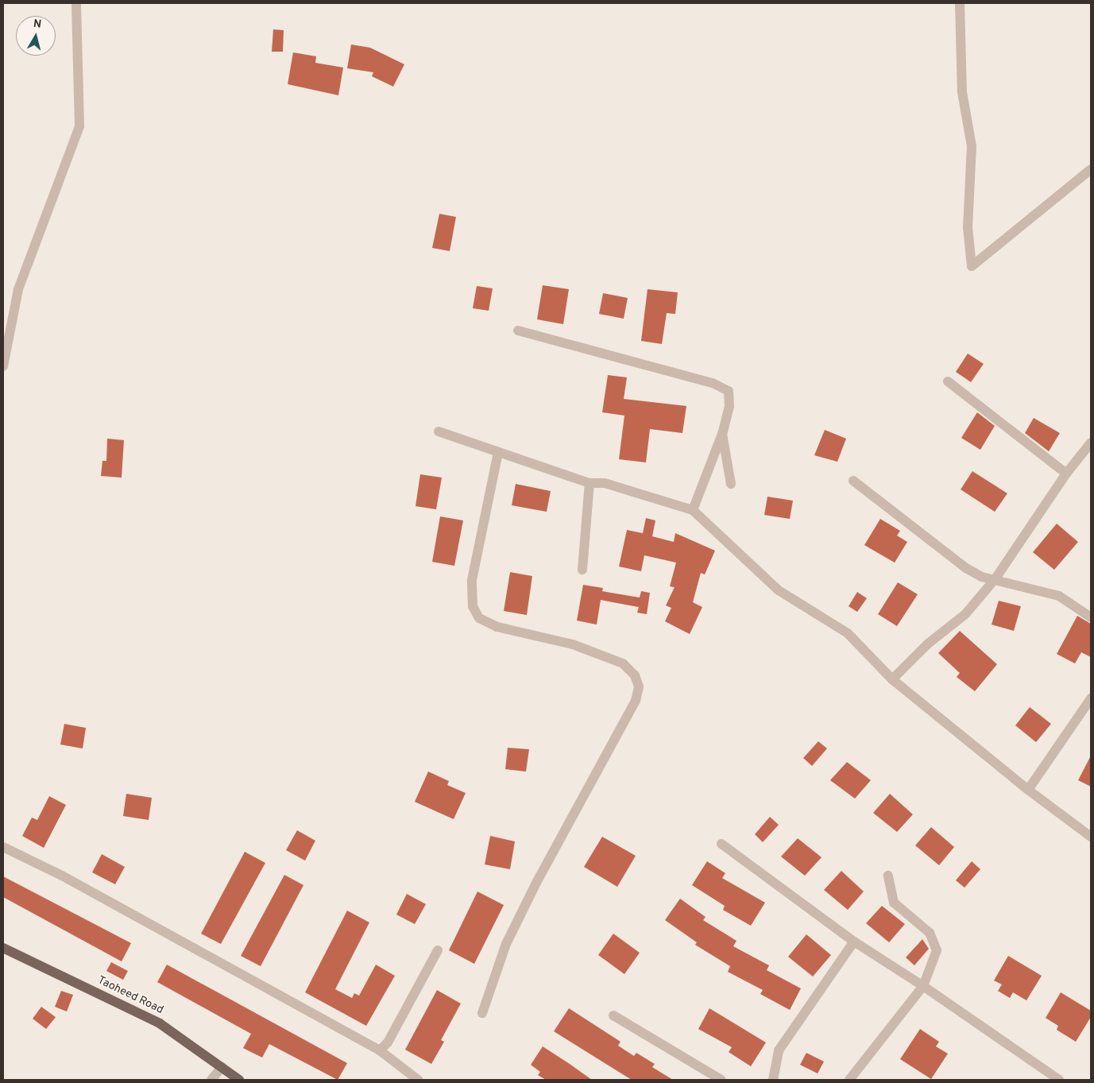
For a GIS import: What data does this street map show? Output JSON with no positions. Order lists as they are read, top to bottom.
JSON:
{
  "streets": {
    "main road": ["Taoheed Road"]
  },
  "north": "top"
}
